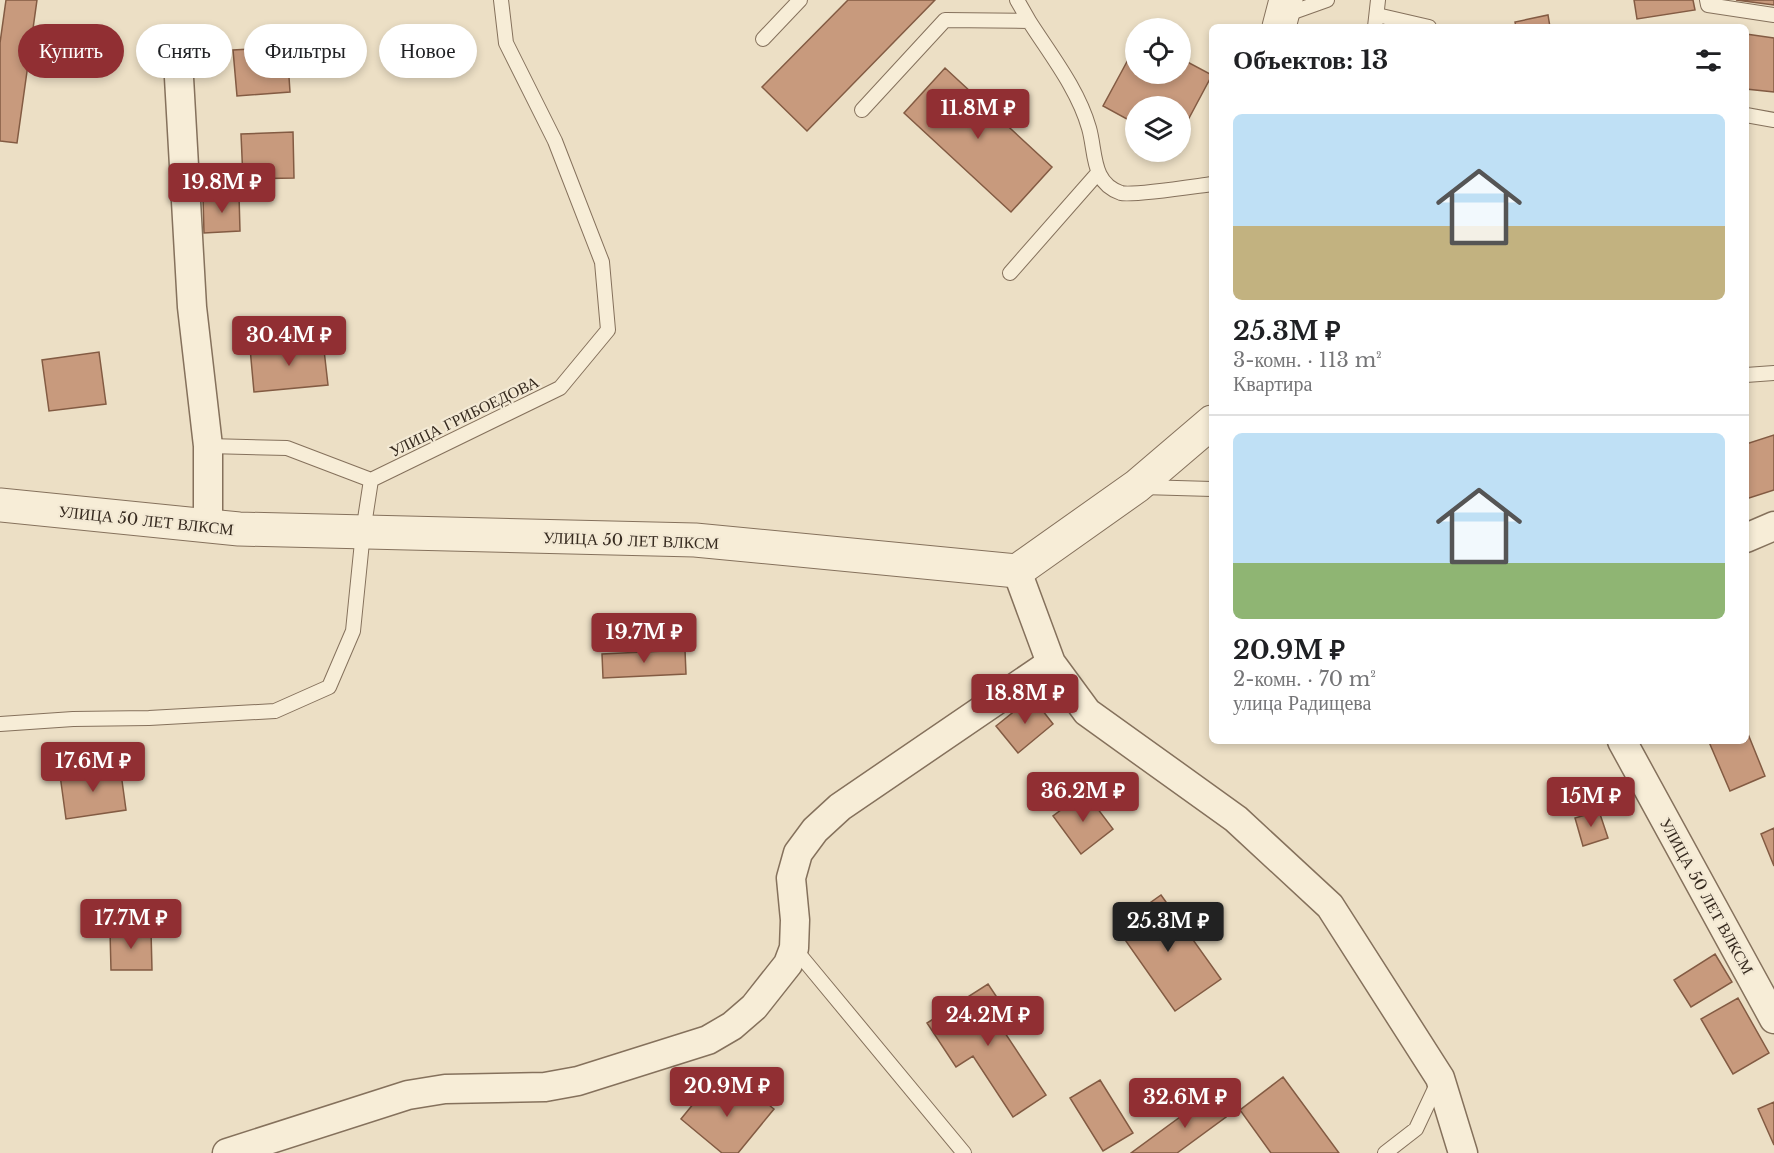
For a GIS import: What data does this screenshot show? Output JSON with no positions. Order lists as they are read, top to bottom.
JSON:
{
  "streets": {
    "street": ["УЛИЦА 50 ЛЕТ ВЛКСМ"],
    "lane": ["УЛИЦА ГРИБОЕДОВА"]
  },
  "page": {
    "chip": [
      "Купить",
      "Снять",
      "Фильтры",
      "Новое"
    ],
    "heading": "Объектов: 13",
    "price": [
      "11.8M ₽",
      "19.8M ₽",
      "30.4M ₽",
      "19.7M ₽",
      "18.8M ₽",
      "17.6M ₽",
      "36.2M ₽",
      "15M ₽",
      "17.7M ₽",
      "25.3M ₽",
      "24.2M ₽",
      "20.9M ₽",
      "32.6M ₽"
    ],
    "list": [
      {
        "name": "25.3M ₽",
        "note": "3-комн. · 113 m² · Квартира"
      },
      {
        "name": "20.9M ₽",
        "note": "2-комн. · 70 m² · улица Радищева"
      }
    ]
  }
}
